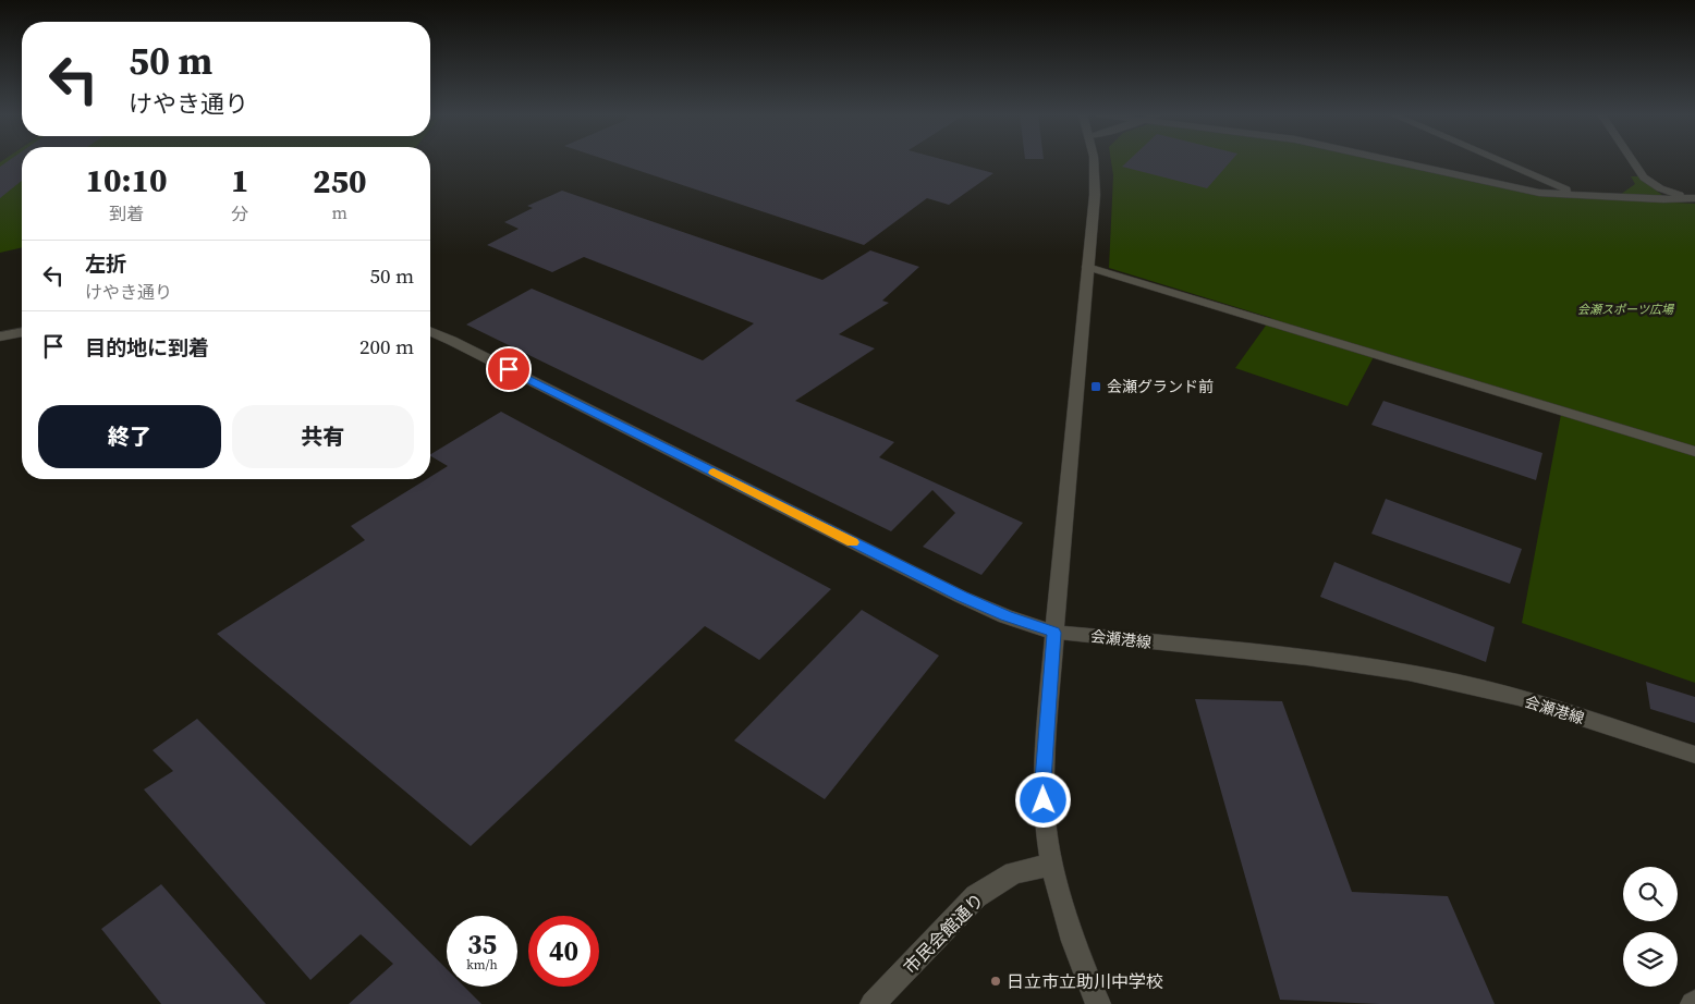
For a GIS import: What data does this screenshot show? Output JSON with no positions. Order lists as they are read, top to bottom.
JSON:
{
  "streets": {
    "street": ["会瀬港線", "市民会館通り"]
  },
  "parks": ["会瀬スポーツ広場"],
  "places": {
    "transit": ["会瀬グランド前"],
    "other": ["日立市立助川中学校"]
  },
  "page": {
    "turn": ["50 m", "けやき通り"],
    "eta": [
      "10:10",
      "到着",
      "1",
      "分",
      "250",
      "m"
    ],
    "list": [
      {
        "name": "左折",
        "note": "けやき通り",
        "value": "50 m"
      },
      {
        "name": "目的地に到着",
        "value": "200 m"
      }
    ],
    "buttons": ["終了", "共有"],
    "speed": "35 km/h",
    "limit": "40"
  }
}
